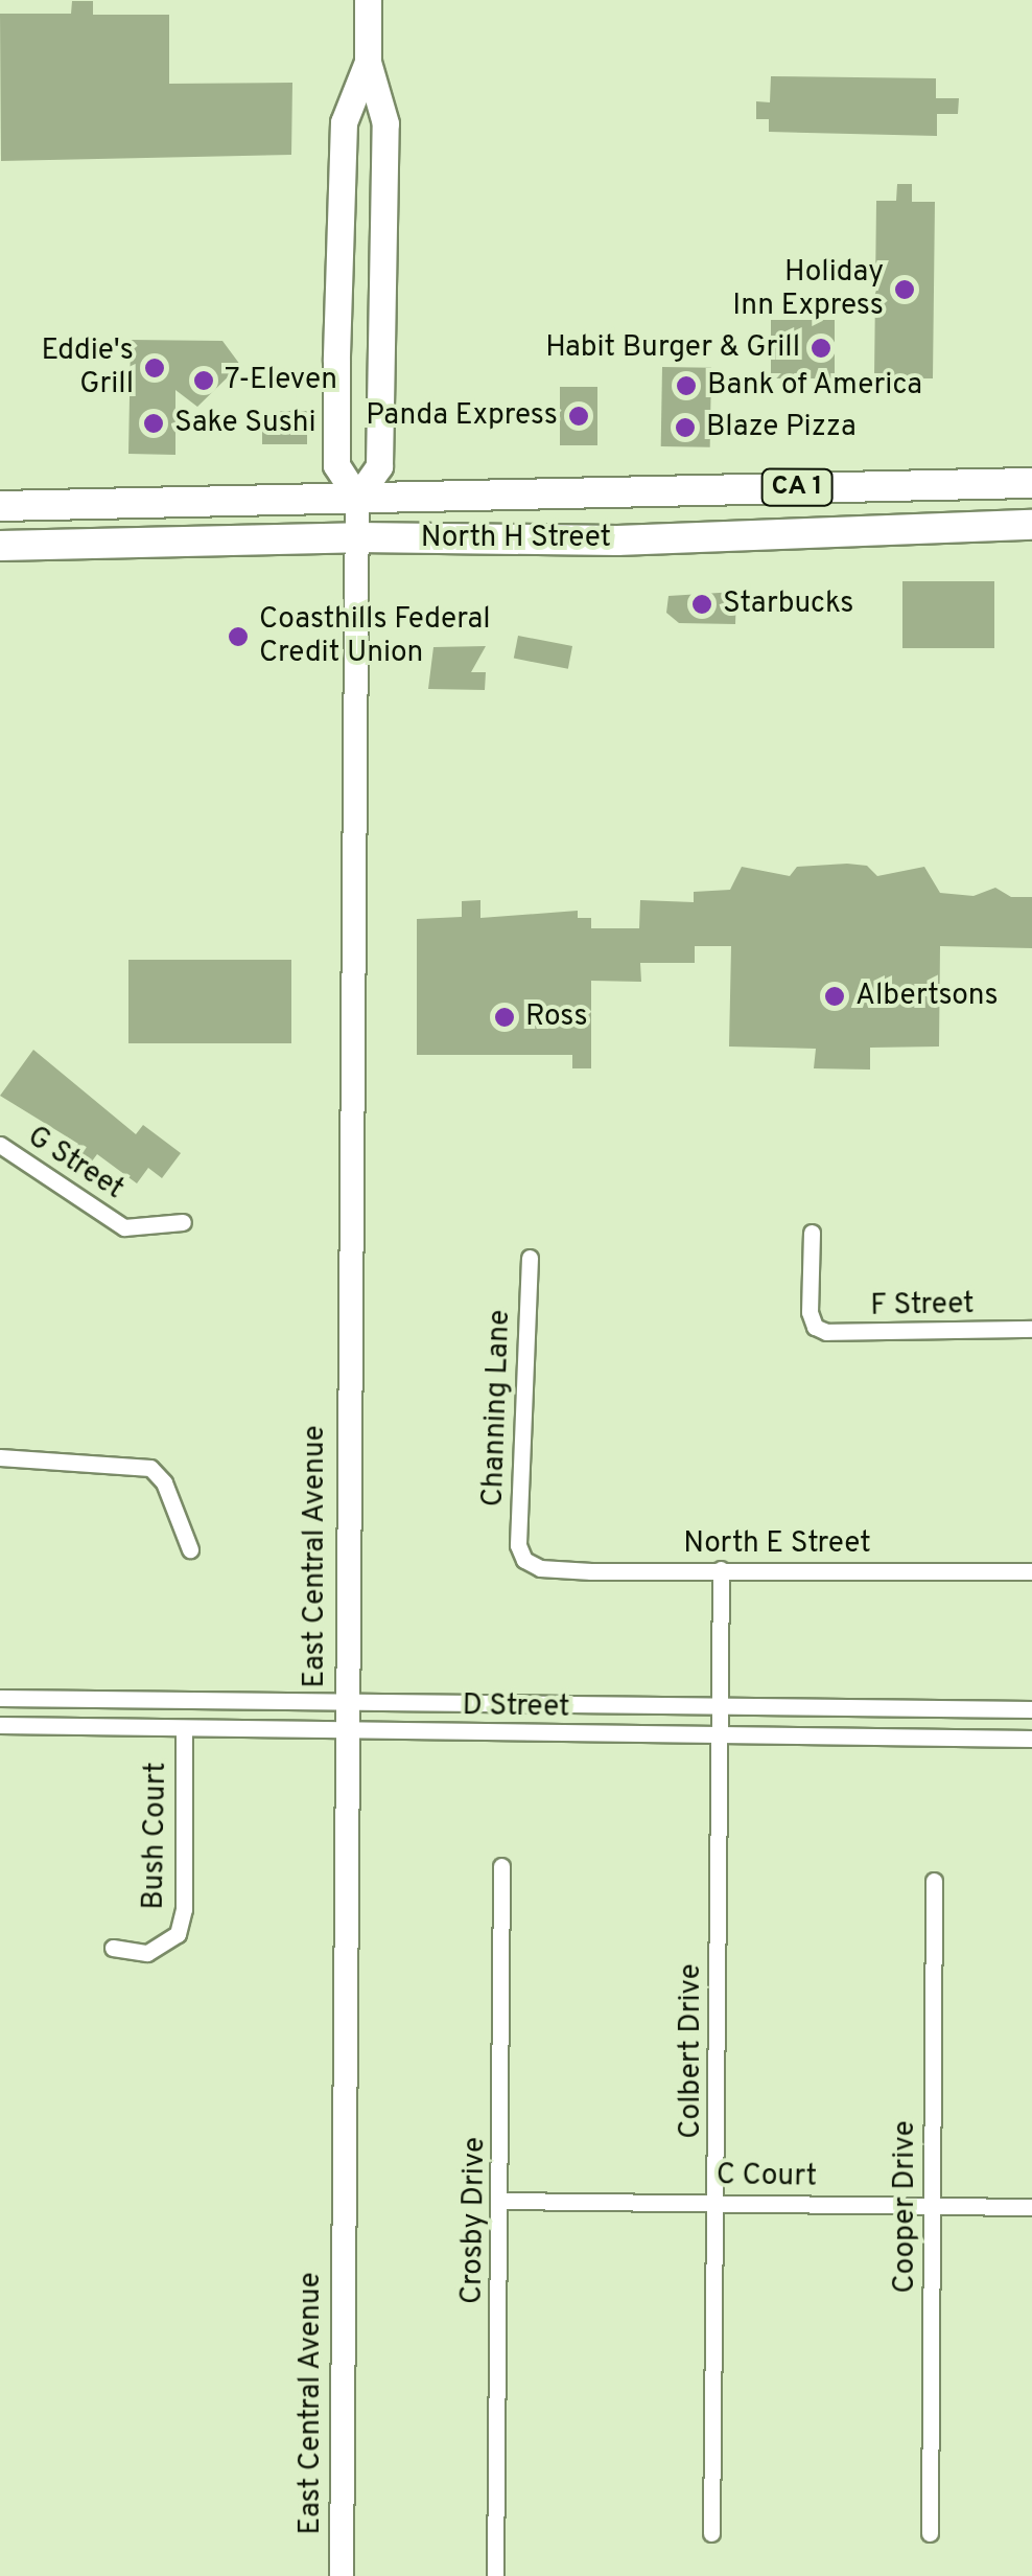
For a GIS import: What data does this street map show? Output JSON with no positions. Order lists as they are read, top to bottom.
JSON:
{
  "streets": {
    "highway": ["CA 1", "North H Street"],
    "main road": ["East Central Avenue"],
    "street": [
      "G Street",
      "F Street",
      "Channing Lane",
      "North E Street",
      "D Street",
      "Bush Court",
      "Colbert Drive",
      "C Court",
      "Cooper Drive",
      "Crosby Drive"
    ]
  },
  "crossings": [
    ["North H Street", "East Central Avenue"],
    ["Channing Lane", "North E Street"],
    ["North E Street", "Colbert Drive"],
    ["East Central Avenue", "D Street"],
    ["D Street", "Bush Court"],
    ["D Street", "Colbert Drive"],
    ["Colbert Drive", "C Court"],
    ["C Court", "Cooper Drive"],
    ["C Court", "Crosby Drive"]
  ],
  "places": [
    "Holiday Inn Express",
    "Habit Burger & Grill",
    "Eddie's Grill",
    "7-Eleven",
    "Bank of America",
    "Panda Express",
    "Sake Sushi",
    "Blaze Pizza",
    "Starbucks",
    "Coasthills Federal Credit Union",
    "Albertsons",
    "Ross"
  ]
}
